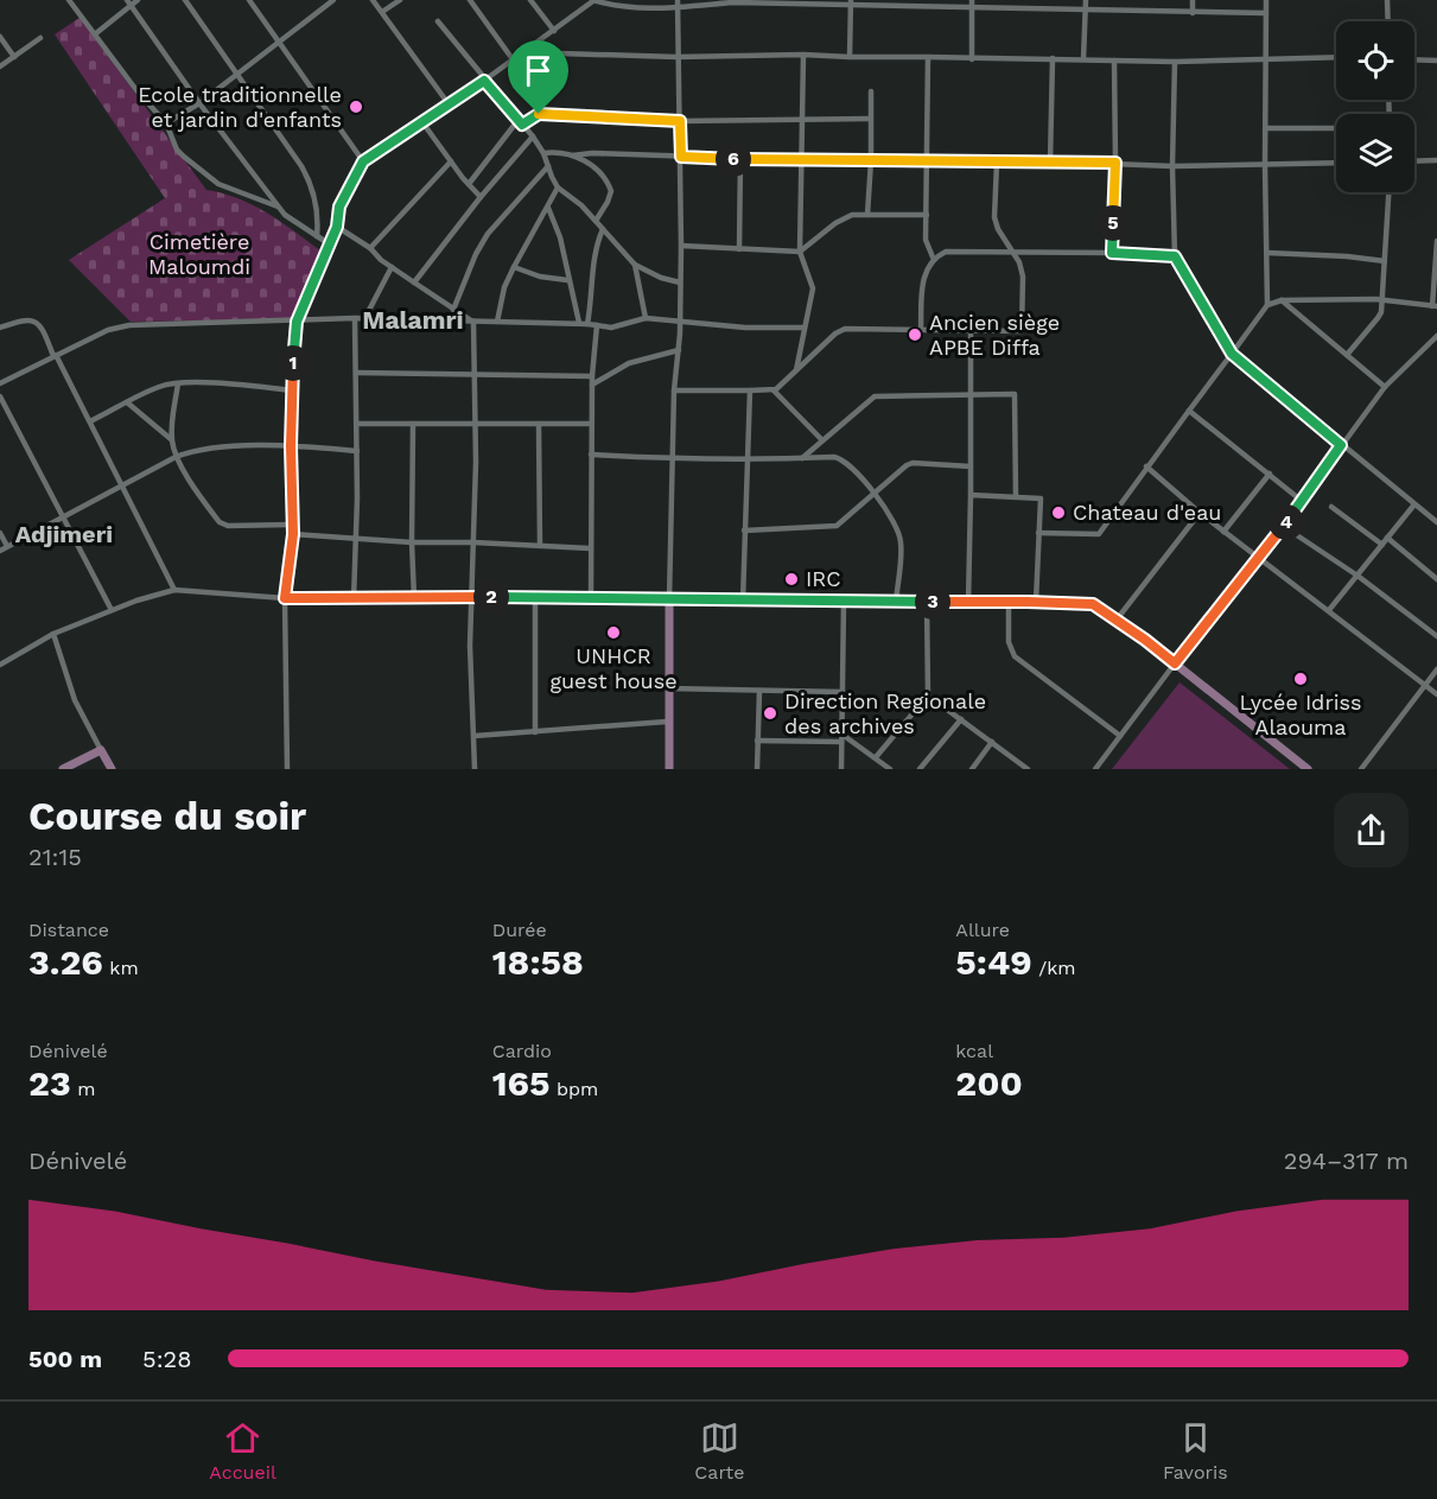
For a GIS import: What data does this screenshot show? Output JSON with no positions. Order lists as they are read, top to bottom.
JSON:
{
  "districts": ["Malamri", "Adjimeri"],
  "parks": ["Cimetière Maloumdi"],
  "places": [
    "Ecole traditionnelle et jardin d'enfants",
    "Ancien siège APBE Diffa",
    "Chateau d'eau",
    "IRC",
    "UNHCR guest house",
    "Lycée Idriss Alaouma",
    "Direction Regionale des archives"
  ],
  "page": {
    "pins": [
      "6",
      "5",
      "1",
      "4",
      "2",
      "3"
    ],
    "heading": ["Course du soir", "21:15"],
    "stats": [
      ["Distance", "3.26 km"],
      ["Durée", "18:58"],
      ["Allure", "5:49 /km"],
      ["Dénivelé", "23 m"],
      ["Cardio", "165 bpm"],
      ["kcal", "200"]
    ],
    "chart": ["Dénivelé", "294–317 m"],
    "list": [
      {
        "name": "500 m",
        "note": "5:28"
      }
    ],
    "tabs": ["Accueil", "Carte", "Favoris"]
  }
}
